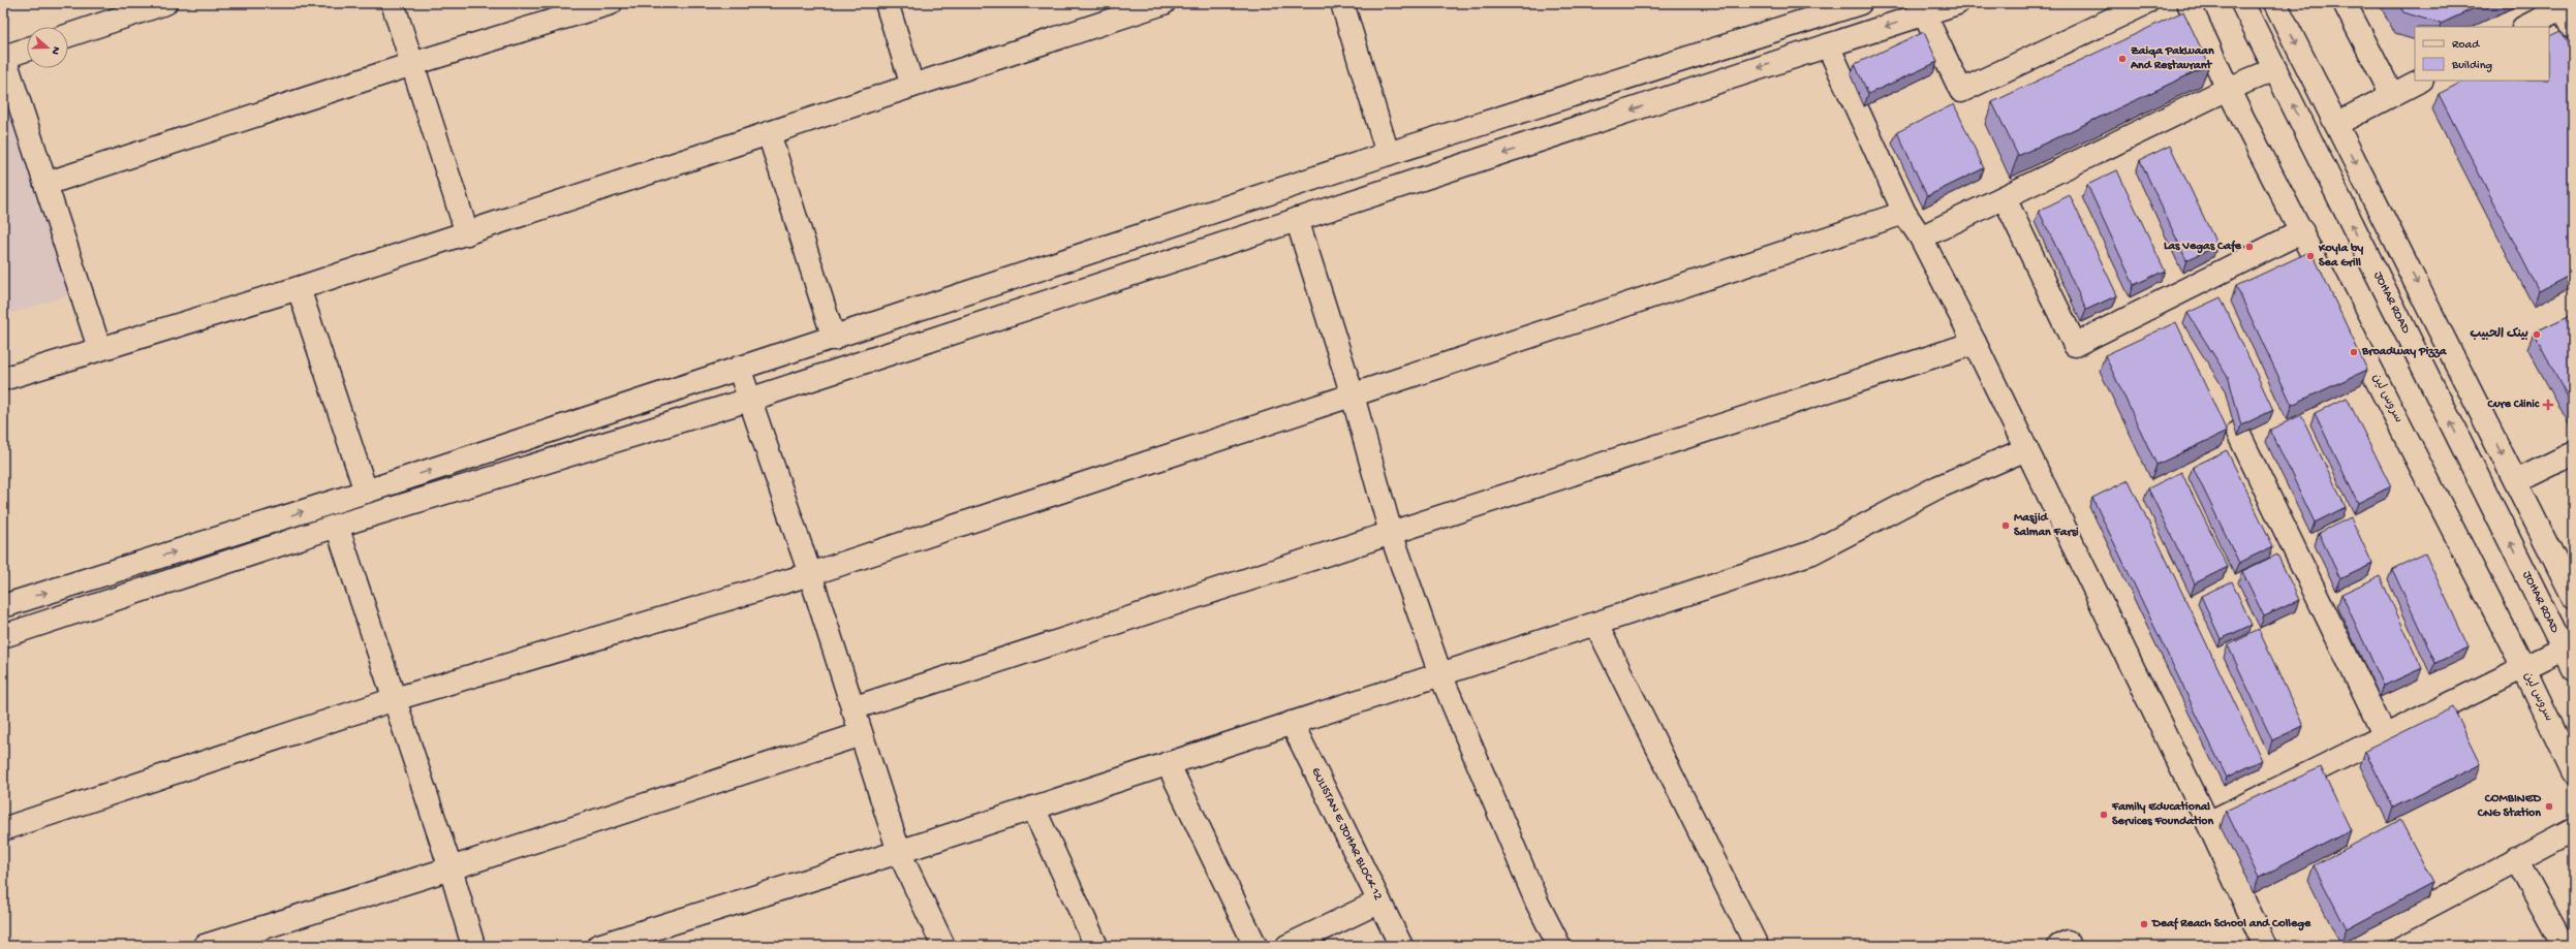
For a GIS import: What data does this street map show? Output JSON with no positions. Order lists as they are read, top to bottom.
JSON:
{
  "streets": {
    "street": ["JOHAR ROAD", "سروس لین", "GULISTAN E JOHAR BLOCK 12"]
  },
  "places": {
    "other": [
      "Zaiqa Pakwaan And Restaurant",
      "Las Vegas Cafe",
      "Koyla by Sea Grill",
      "بينک الحبيب",
      "Broadway Pizza",
      "Masjid Salman Farsi",
      "COMBINED CNG Station",
      "Family Educational Services Foundation",
      "Deaf Reach School and College"
    ],
    "health": ["Cure Clinic"]
  },
  "legend": ["Road", "Building"],
  "north": "right"
}
